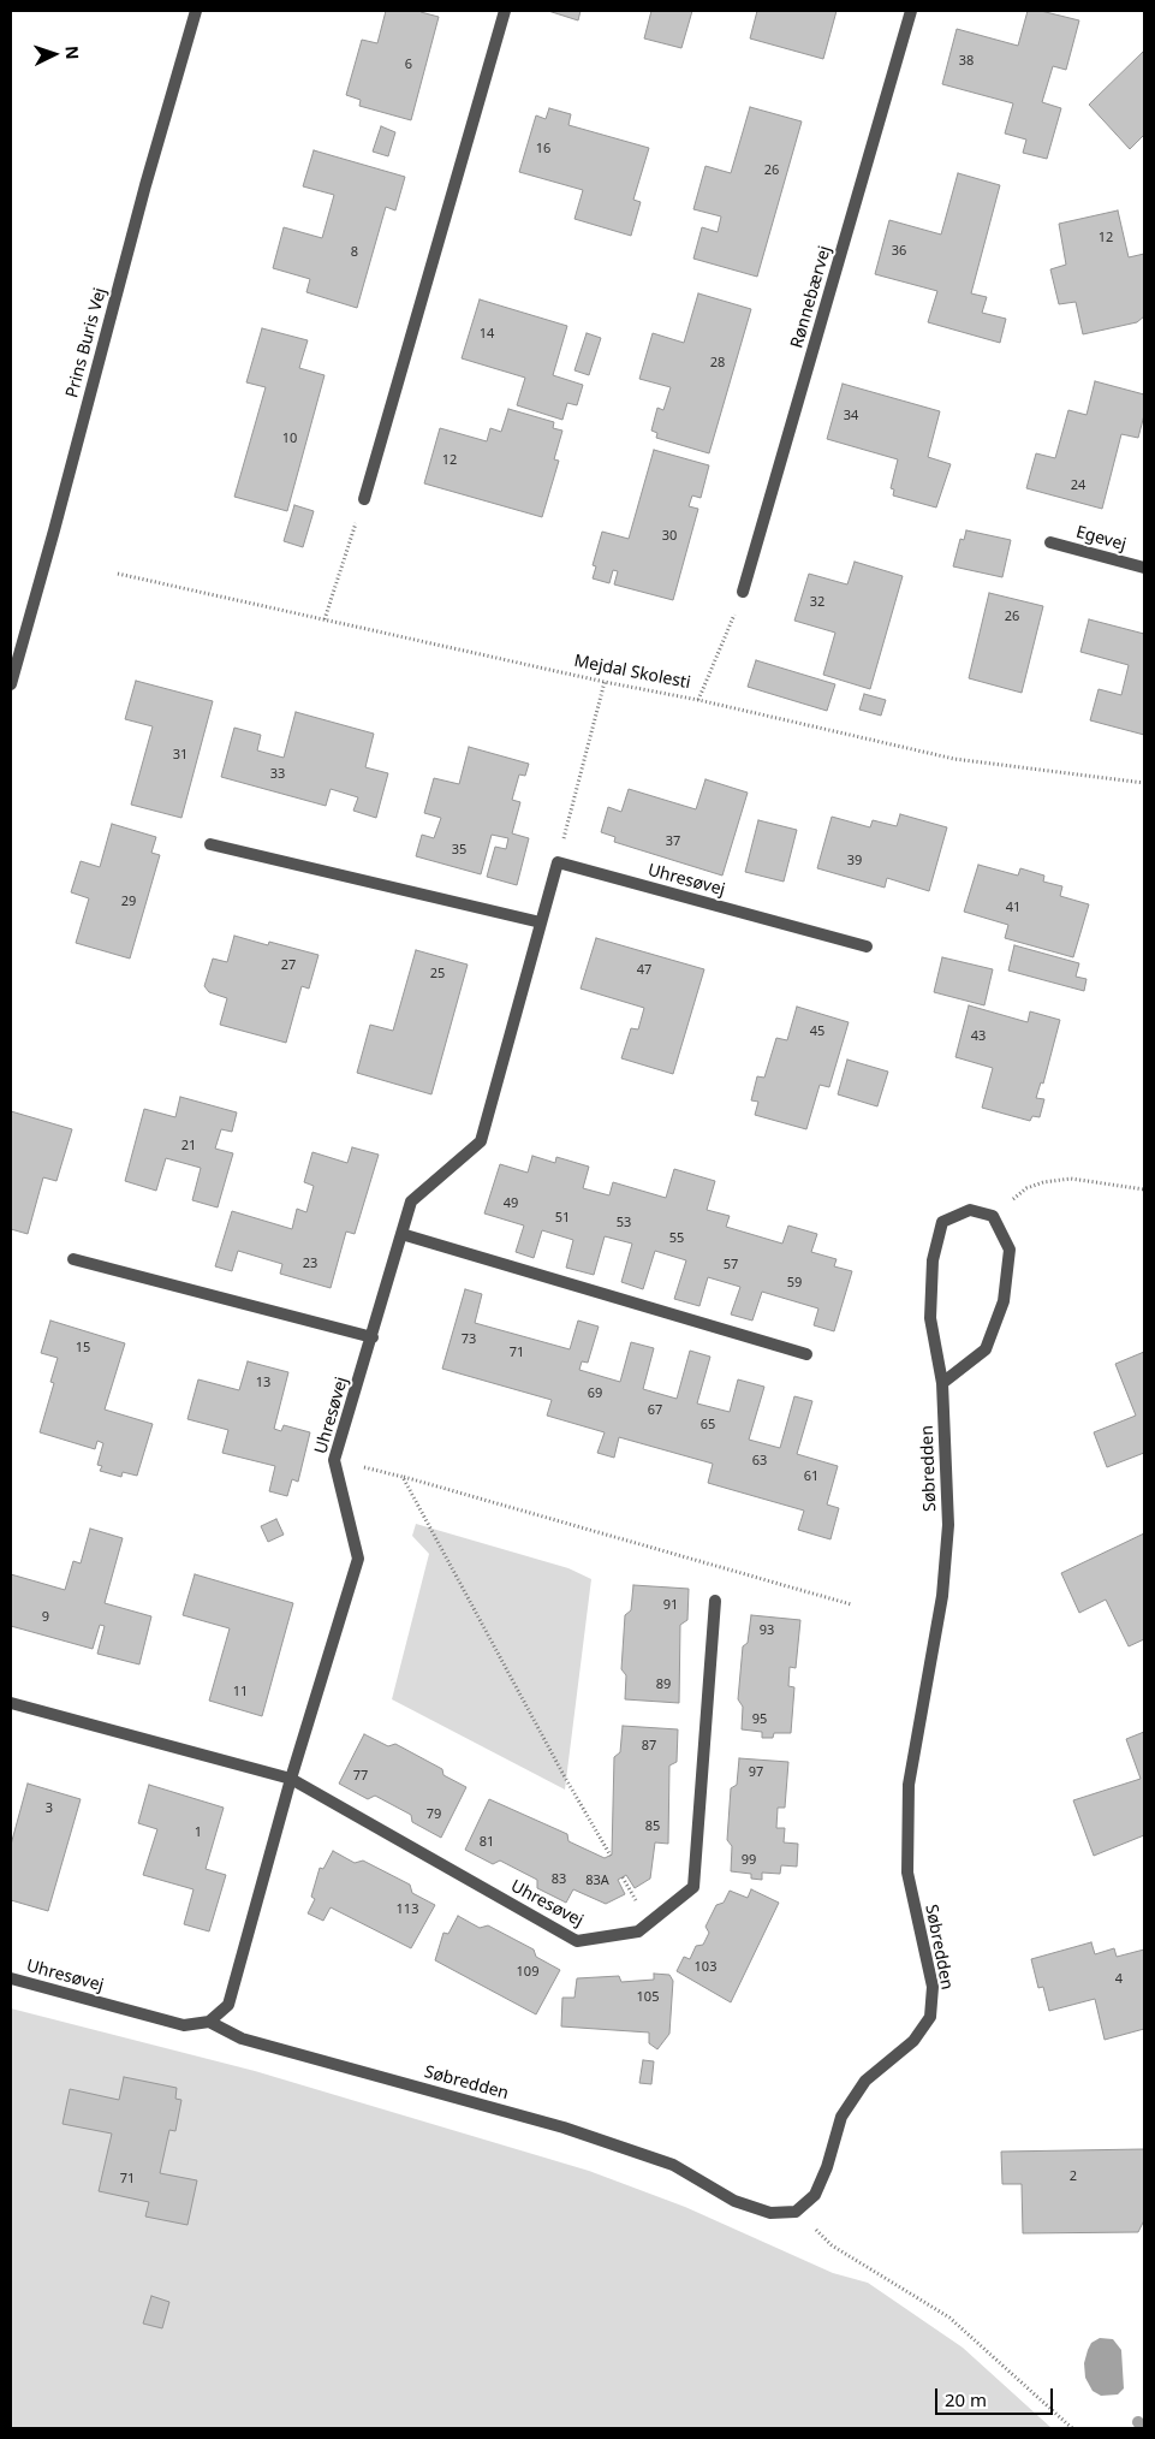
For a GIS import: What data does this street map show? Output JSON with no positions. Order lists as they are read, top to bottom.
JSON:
{
  "streets": {
    "street": [
      "Rønnebærvej",
      "Prins Buris Vej",
      "Egevej",
      "Uhresøvej",
      "Søbredden"
    ],
    "path": ["Mejdal Skolesti"]
  },
  "crossings": [
    ["Uhresøvej", "Søbredden"]
  ],
  "house_numbers": [
    "38",
    "6",
    "16",
    "26",
    "12",
    "36",
    "8",
    "14",
    "28",
    "34",
    "10",
    "12",
    "24",
    "30",
    "32",
    "26",
    "31",
    "33",
    "37",
    "35",
    "39",
    "29",
    "41",
    "27",
    "47",
    "25",
    "45",
    "43",
    "21",
    "49",
    "51",
    "53",
    "55",
    "23",
    "57",
    "59",
    "73",
    "15",
    "71",
    "13",
    "69",
    "67",
    "65",
    "63",
    "61",
    "91",
    "9",
    "93",
    "89",
    "11",
    "95",
    "87",
    "97",
    "77",
    "3",
    "79",
    "85",
    "1",
    "81",
    "99",
    "83",
    "83A",
    "113",
    "103",
    "109",
    "4",
    "105",
    "2",
    "71"
  ],
  "scale_bar": "20 m",
  "north": "right"
}
